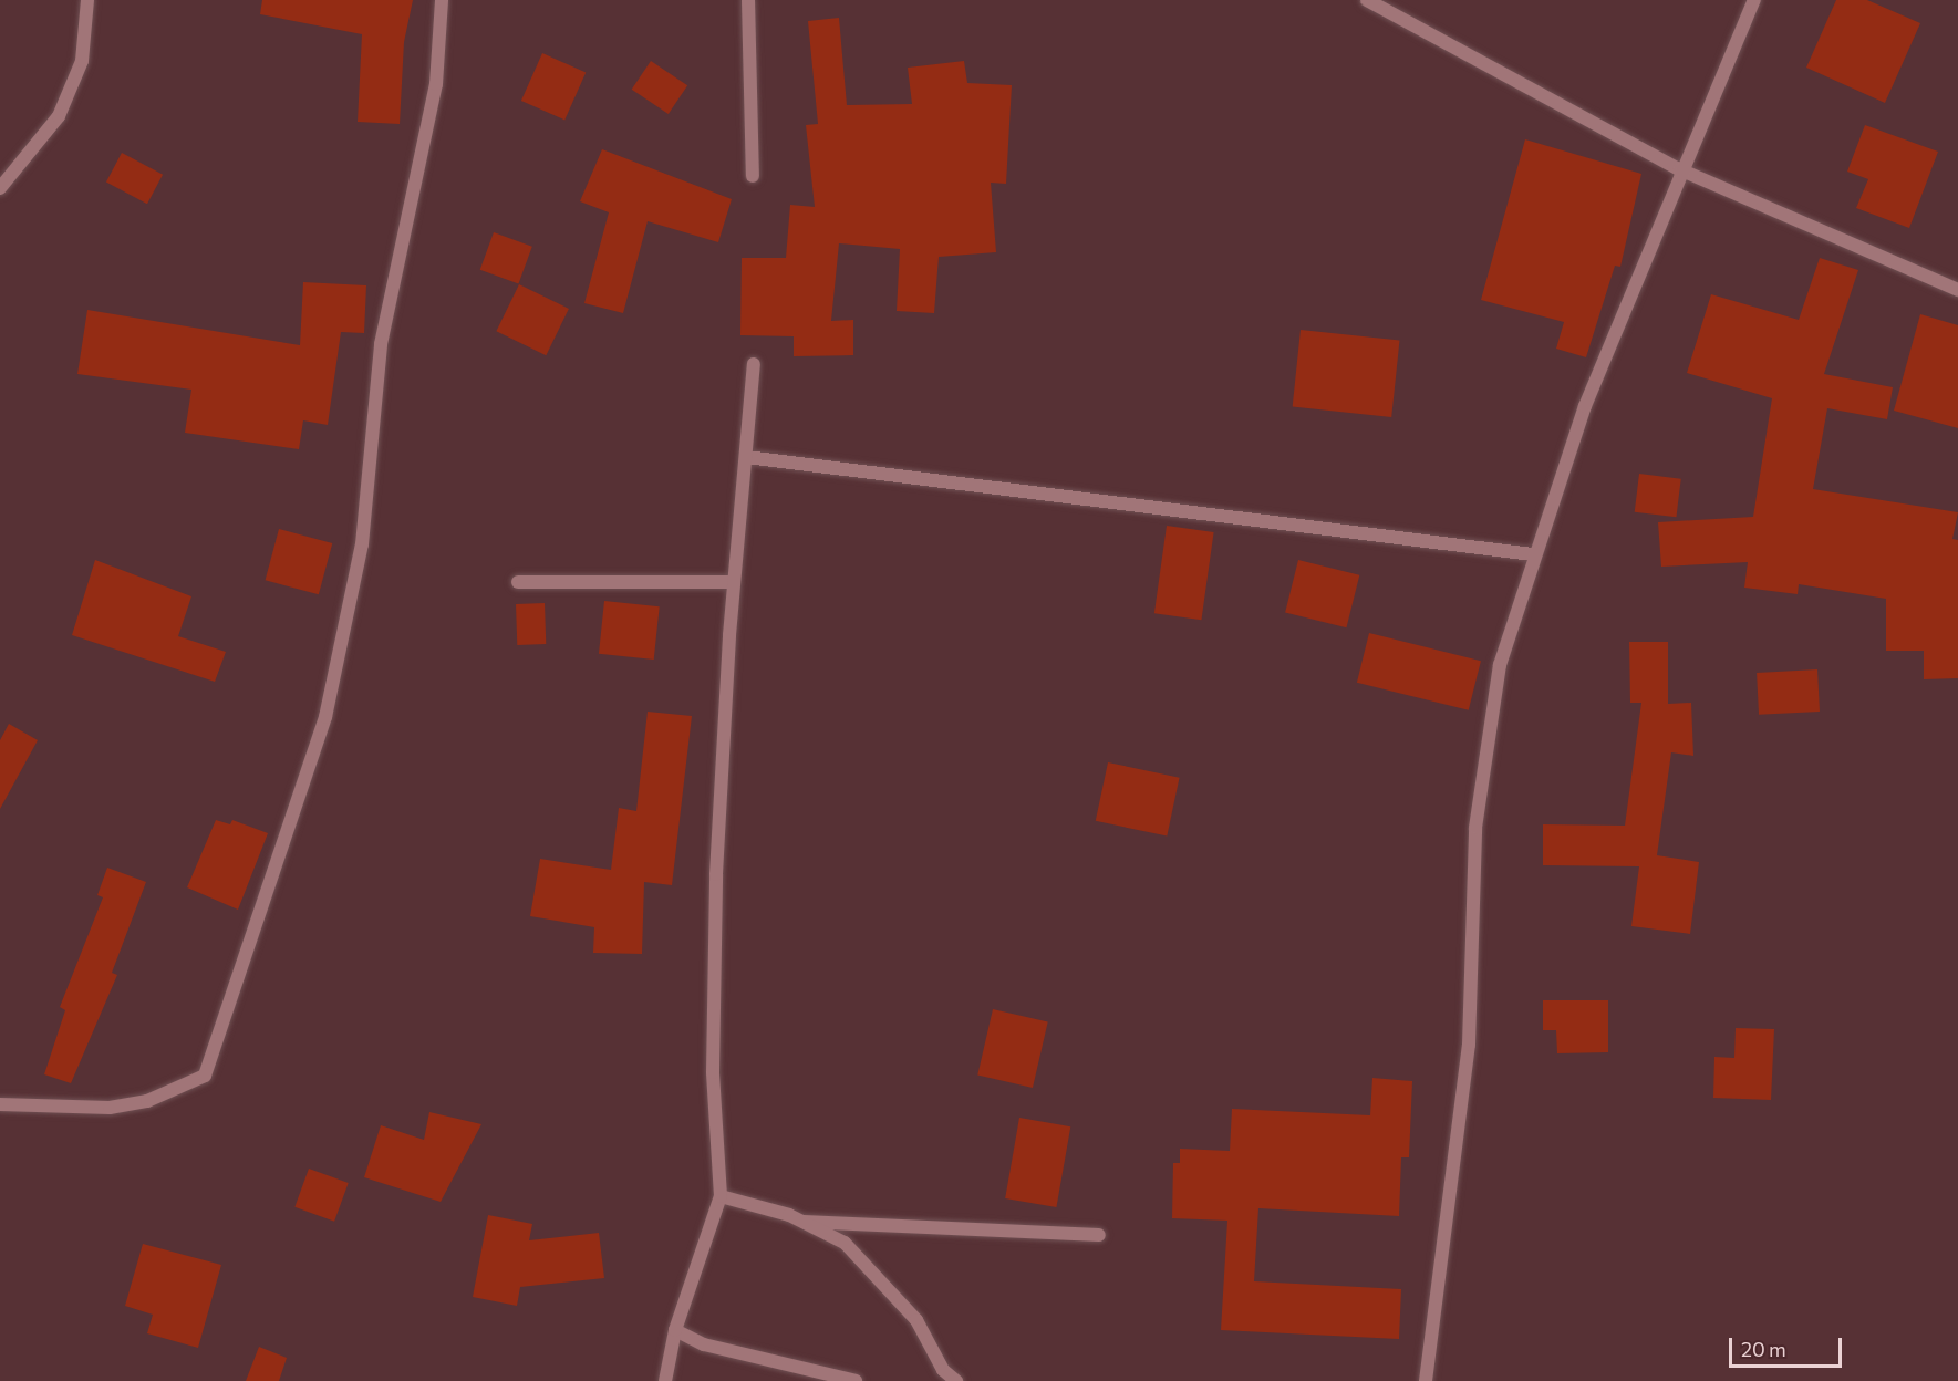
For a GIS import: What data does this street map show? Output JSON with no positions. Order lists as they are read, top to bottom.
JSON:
{
  "scale_bar": "20 m"
}
